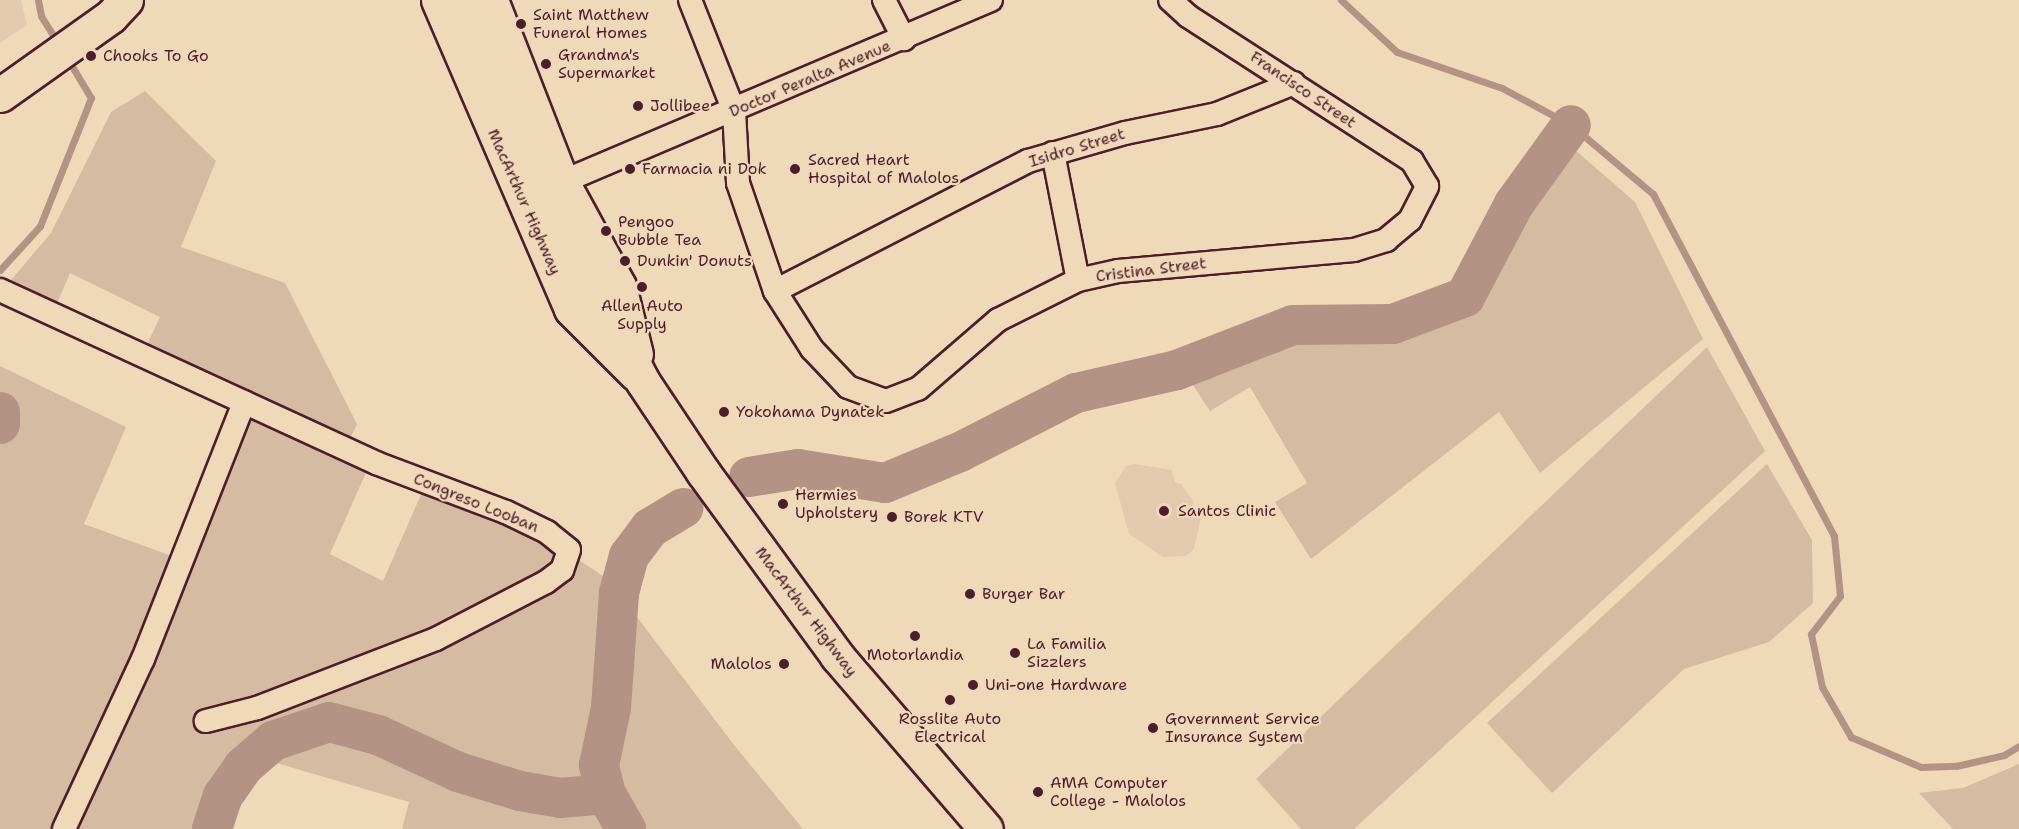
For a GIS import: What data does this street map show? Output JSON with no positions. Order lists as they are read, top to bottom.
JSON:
{
  "streets": {
    "main road": ["MacArthur Highway"],
    "street": [
      "Doctor Peralta Avenue",
      "Francisco Street",
      "Isidro Street",
      "Cristina Street",
      "Congreso Looban"
    ]
  },
  "crossings": [
    ["Doctor Peralta Avenue", "MacArthur Highway"],
    ["Francisco Street", "Isidro Street"],
    ["Francisco Street", "Cristina Street"],
    ["Isidro Street", "Cristina Street"]
  ],
  "places": [
    "Saint Matthew Funeral Homes",
    "Chooks To Go",
    "Grandma's Supermarket",
    "Jollibee",
    "Farmacia ni Dok",
    "Sacred Heart Hospital of Malolos",
    "Pengoo Bubble Tea",
    "Dunkin' Donuts",
    "Allen Auto Supply",
    "Yokohama Dynatek",
    "Hermies Upholstery",
    "Santos Clinic",
    "Borek KTV",
    "Burger Bar",
    "Motorlandia",
    "La Familia Sizzlers",
    "Malolos",
    "Uni-one Hardware",
    "Rosslite Auto Electrical",
    "Government Service Insurance System",
    "AMA Computer College - Malolos"
  ]
}
